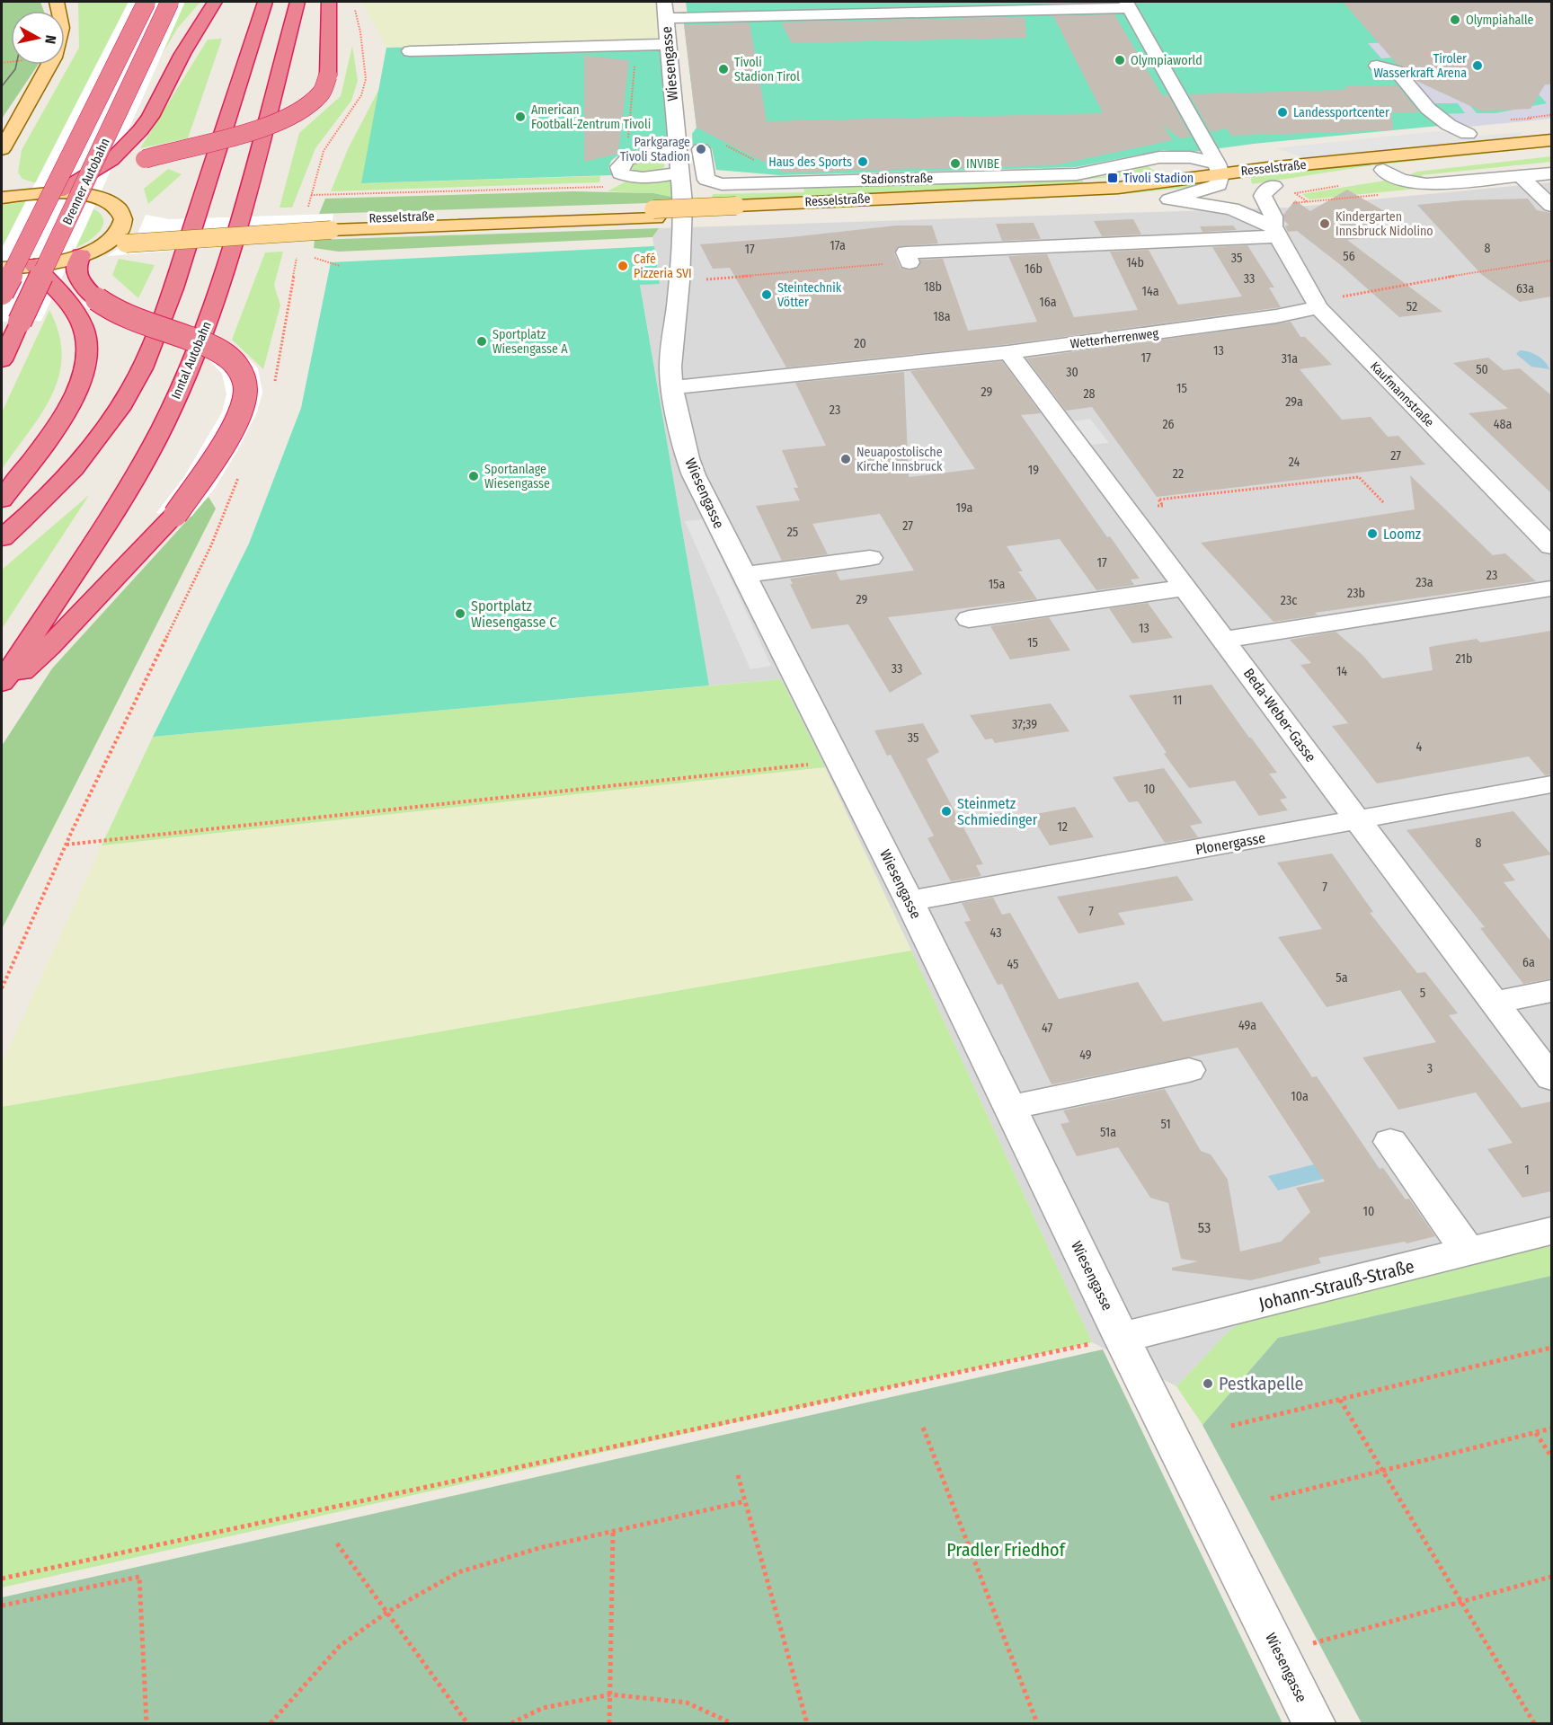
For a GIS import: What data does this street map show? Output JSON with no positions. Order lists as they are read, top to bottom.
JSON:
{
  "streets": {
    "highway": ["Brenner Autobahn", "Inntal Autobahn"],
    "main road": ["Resselstraße"],
    "street": [
      "Wiesengasse",
      "Stadionstraße",
      "Wetterherrenweg",
      "Kaufmannstraße",
      "Beda-Weber-Gasse",
      "Plonergasse",
      "Johann-Strauß-Straße"
    ]
  },
  "crossings": [
    ["Wiesengasse", "Wetterherrenweg"],
    ["Wiesengasse", "Plonergasse"],
    ["Wiesengasse", "Johann-Strauß-Straße"],
    ["Resselstraße", "Stadionstraße"],
    ["Resselstraße", "Kaufmannstraße"],
    ["Wetterherrenweg", "Kaufmannstraße"],
    ["Wetterherrenweg", "Beda-Weber-Gasse"],
    ["Beda-Weber-Gasse", "Plonergasse"]
  ],
  "parks": ["Pradler Friedhof"],
  "places": {
    "other": [
      "Olympiahalle",
      "Olympiaworld",
      "Tiroler Wasserkraft Arena",
      "Tivoli Stadion Tirol",
      "Landessportcenter",
      "American Football-Zentrum Tivoli",
      "Parkgarage Tivoli Stadion",
      "Haus des Sports",
      "INVIBE",
      "Kindergarten Innsbruck Nidolino",
      "Café Pizzeria SVI",
      "Steintechnik Vötter",
      "Sportplatz Wiesengasse A",
      "Neuapostolische Kirche Innsbruck",
      "Sportanlage Wiesengasse",
      "Loomz",
      "Sportplatz Wiesengasse C",
      "Steinmetz Schmiedinger",
      "Pestkapelle"
    ],
    "transit": ["Tivoli Stadion"]
  },
  "house_numbers": [
    "17a",
    "8",
    "17",
    "56",
    "35",
    "14b",
    "16b",
    "33",
    "18b",
    "63a",
    "14a",
    "16a",
    "52",
    "18a",
    "20",
    "13",
    "17",
    "31a",
    "50",
    "30",
    "15",
    "29",
    "28",
    "29a",
    "23",
    "26",
    "48a",
    "27",
    "24",
    "19",
    "22",
    "19a",
    "27",
    "25",
    "17",
    "23",
    "23a",
    "15a",
    "23b",
    "29",
    "23c",
    "13",
    "15",
    "21b",
    "33",
    "14",
    "11",
    "37;39",
    "35",
    "4",
    "10",
    "12",
    "8",
    "7",
    "7",
    "43",
    "6a",
    "45",
    "5a",
    "5",
    "49a",
    "47",
    "49",
    "3",
    "10a",
    "51",
    "51a",
    "1",
    "10",
    "53"
  ],
  "north": "right"
}
